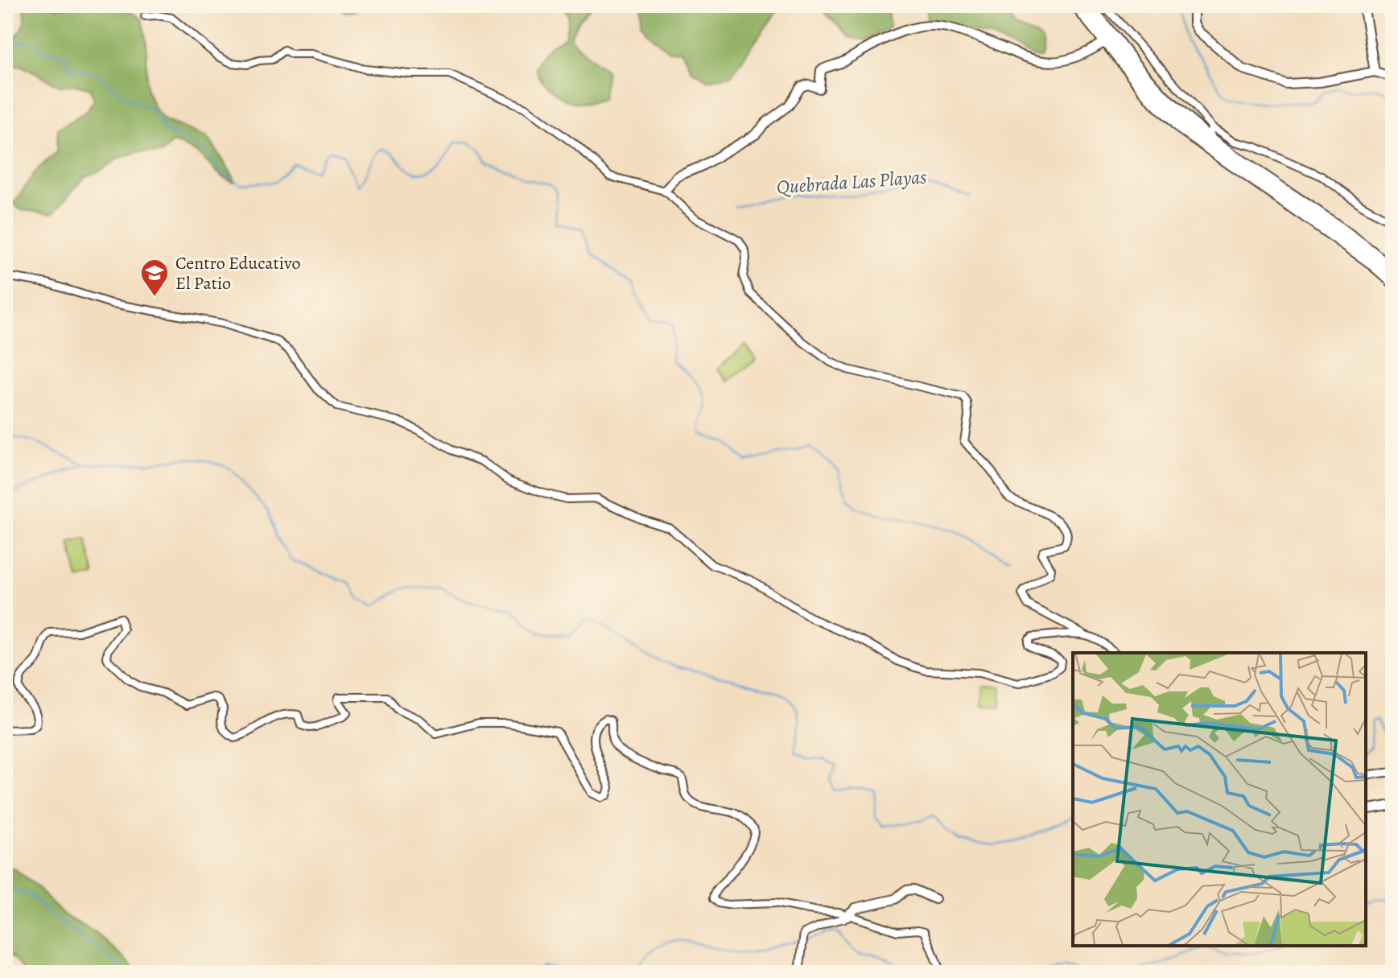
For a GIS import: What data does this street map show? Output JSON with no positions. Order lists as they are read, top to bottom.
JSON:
{
  "water": ["Quebrada Las Playas"],
  "places": {
    "school or university": ["Centro Educativo El Patio"]
  }
}
